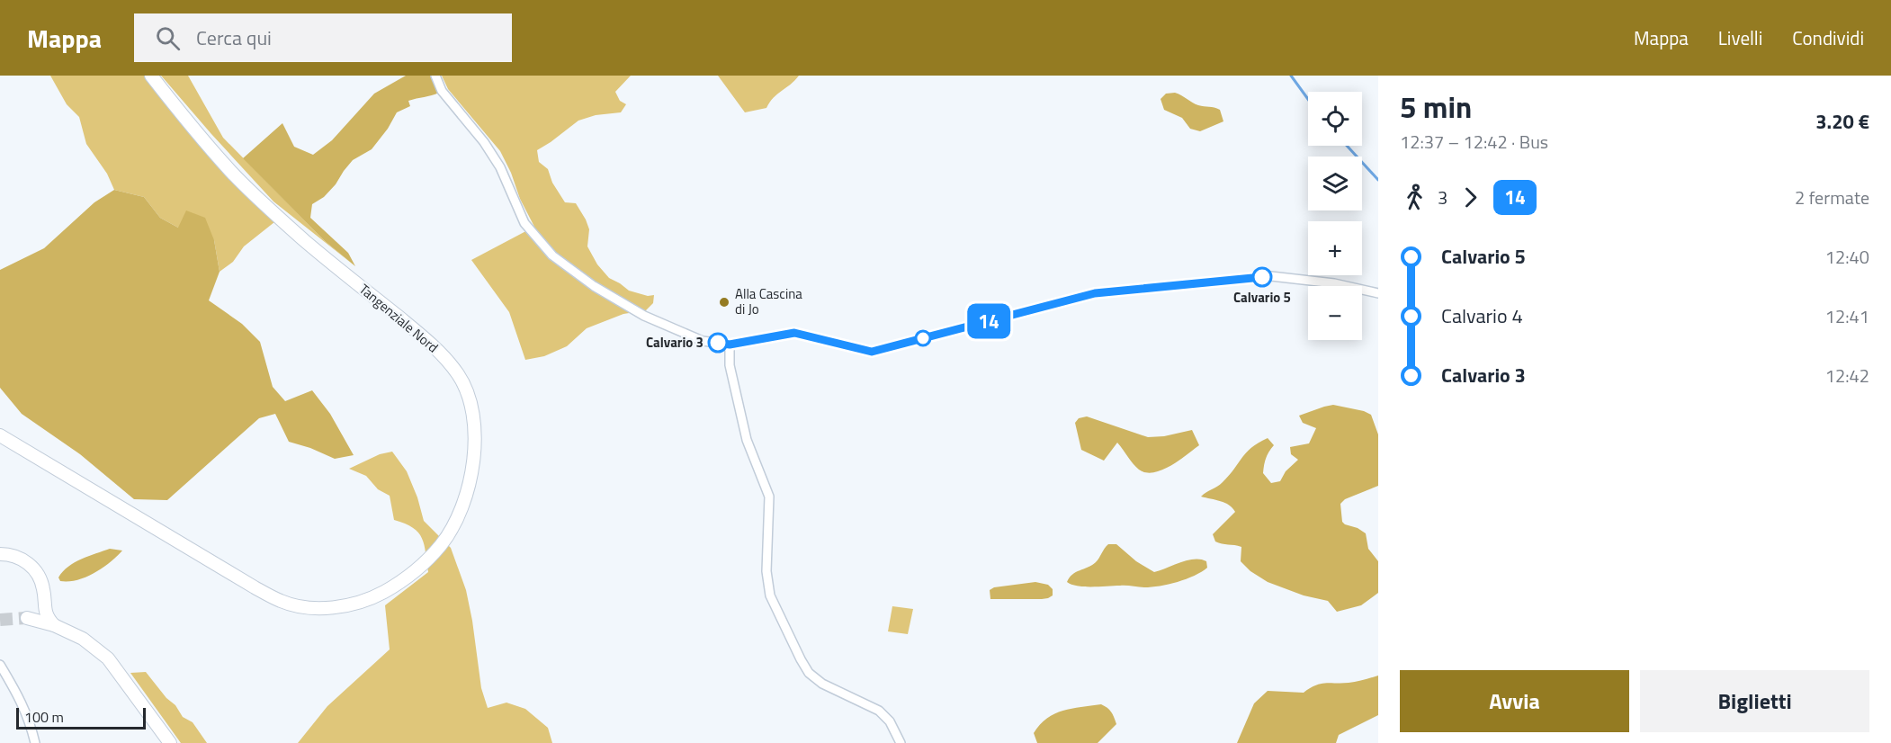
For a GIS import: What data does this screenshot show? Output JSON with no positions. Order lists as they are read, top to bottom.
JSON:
{
  "streets": {
    "main road": ["Tangenziale Nord"]
  },
  "places": ["Calvario 5", "Alla Cascina di Jo", "Calvario 3"],
  "lines": ["bus line 14"],
  "scale_bar": "100 m",
  "page": {
    "header": "Mappa",
    "search": "Cerca qui",
    "nav": ["Mappa", "Livelli", "Condividi"],
    "on_map": "14",
    "heading": ["5 min", "12:37 – 12:42 · Bus", "3.20 €"],
    "map_buttons": ["+", "−"],
    "legs": ["3", "14", "2 fermate"],
    "list": [
      {
        "name": "Calvario 5",
        "value": "12:40"
      },
      {
        "name": "Calvario 4",
        "value": "12:41"
      },
      {
        "name": "Calvario 3",
        "value": "12:42"
      }
    ],
    "buttons": ["Avvia", "Biglietti"],
    "scale": "100 m"
  }
}
